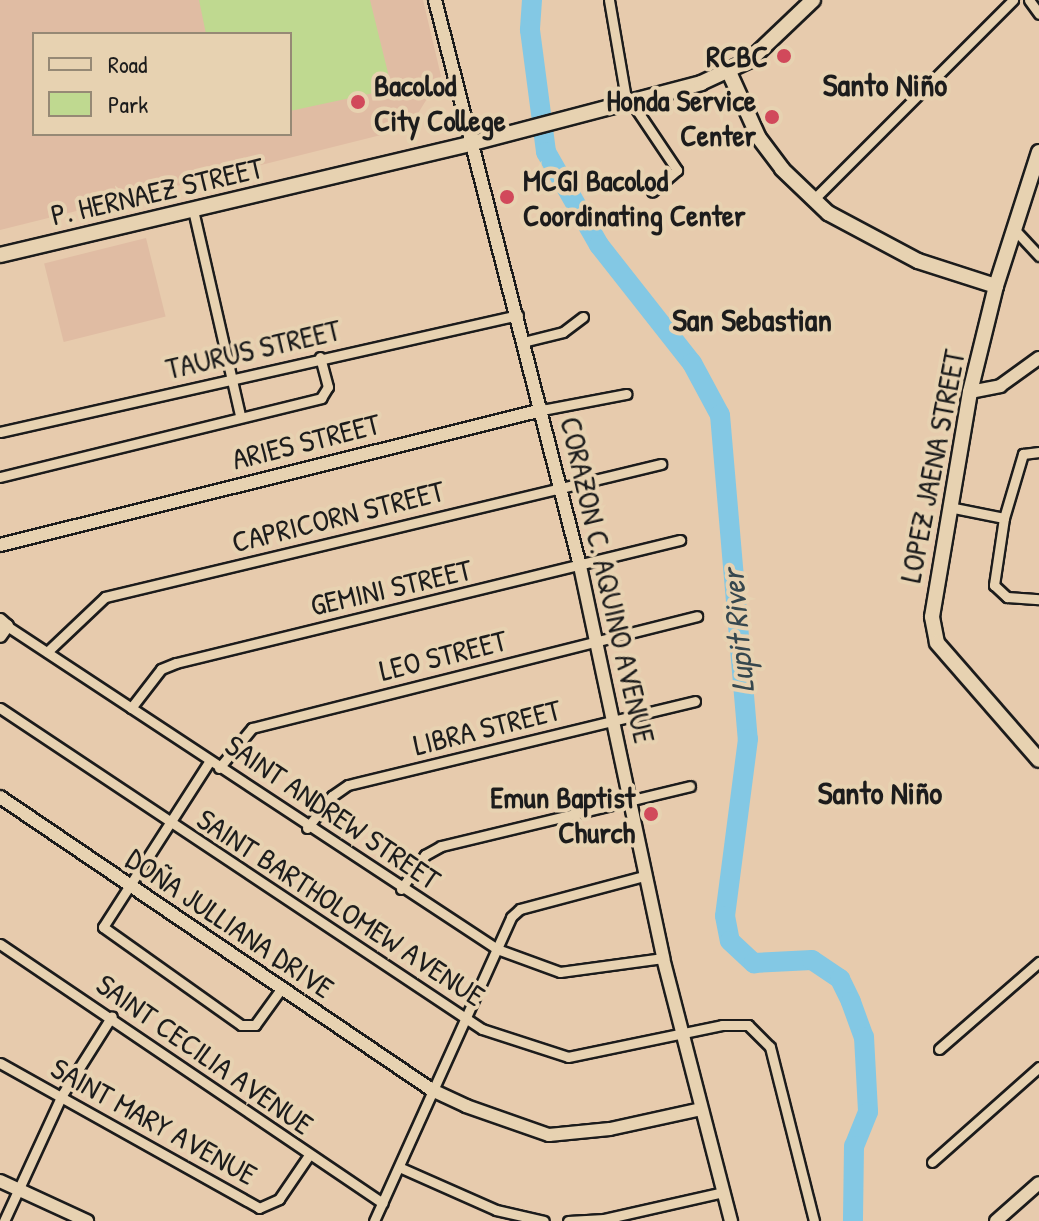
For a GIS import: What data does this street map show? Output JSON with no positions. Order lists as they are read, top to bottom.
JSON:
{
  "streets": {
    "main road": ["P. HERNAEZ STREET", "LOPEZ JAENA STREET"],
    "street": [
      "TAURUS STREET",
      "ARIES STREET",
      "CAPRICORN STREET",
      "CORAZON C. AQUINO AVENUE",
      "GEMINI STREET",
      "LEO STREET",
      "LIBRA STREET",
      "SAINT ANDREW STREET",
      "SAINT BARTHOLOMEW AVENUE",
      "DOÑA JULLIANA DRIVE",
      "SAINT CECILIA AVENUE",
      "SAINT MARY AVENUE"
    ]
  },
  "crossings": [
    ["P. HERNAEZ STREET", "CORAZON C. AQUINO AVENUE"],
    ["TAURUS STREET", "CORAZON C. AQUINO AVENUE"],
    ["ARIES STREET", "CORAZON C. AQUINO AVENUE"],
    ["CAPRICORN STREET", "CORAZON C. AQUINO AVENUE"],
    ["CAPRICORN STREET", "SAINT ANDREW STREET"],
    ["CORAZON C. AQUINO AVENUE", "GEMINI STREET"],
    ["CORAZON C. AQUINO AVENUE", "LEO STREET"],
    ["CORAZON C. AQUINO AVENUE", "LIBRA STREET"],
    ["CORAZON C. AQUINO AVENUE", "SAINT ANDREW STREET"],
    ["CORAZON C. AQUINO AVENUE", "SAINT BARTHOLOMEW AVENUE"],
    ["CORAZON C. AQUINO AVENUE", "DOÑA JULLIANA DRIVE"],
    ["GEMINI STREET", "SAINT ANDREW STREET"],
    ["LEO STREET", "SAINT ANDREW STREET"],
    ["LIBRA STREET", "SAINT ANDREW STREET"],
    ["SAINT CECILIA AVENUE", "SAINT MARY AVENUE"]
  ],
  "districts": ["Santo Niño", "San Sebastian", "Santo Niño"],
  "water": ["Lupit River"],
  "places": [
    "RCBC",
    "Bacolod City College",
    "Honda Service Center",
    "MCGI Bacolod Coordinating Center",
    "Emun Baptist Church"
  ],
  "legend": ["Road", "Park"]
}
